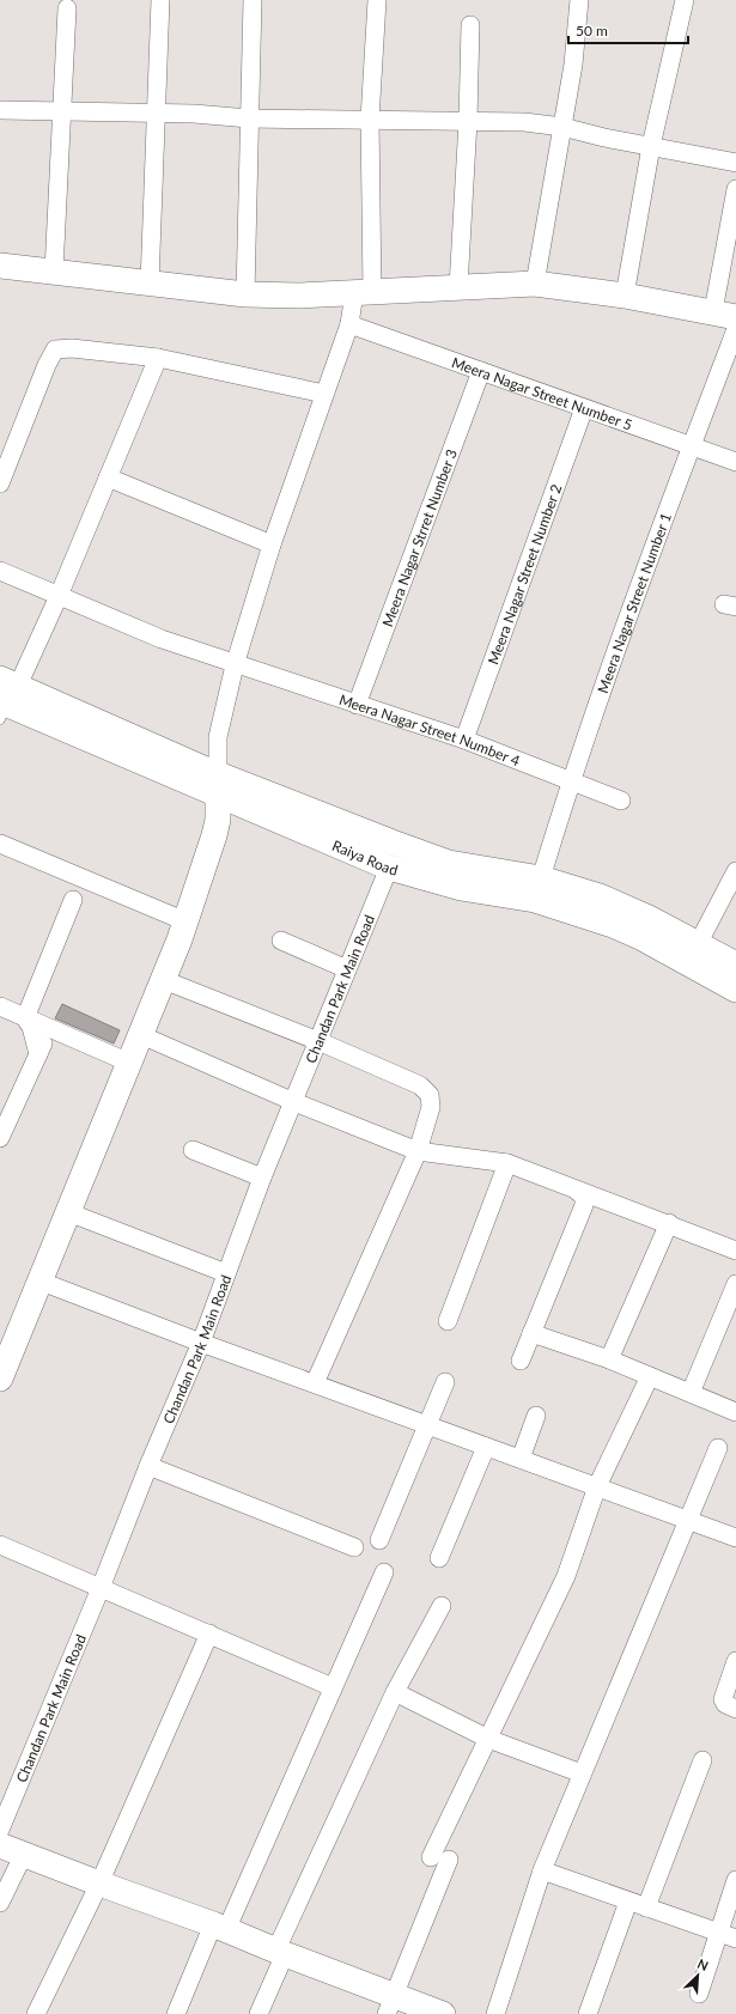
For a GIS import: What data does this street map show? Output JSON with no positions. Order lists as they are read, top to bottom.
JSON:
{
  "streets": {
    "street": [
      "Meera Nagar Street Number 5",
      "Meera Nagar Strret Number 3",
      "Meera Nagar Street Number 2",
      "Meera Nagar Street Number 1",
      "Meera Nagar Street Number 4",
      "Raiya Road",
      "Chandan Park Main Road"
    ]
  },
  "crossings": [
    ["Meera Nagar Street Number 5", "Meera Nagar Strret Number 3"],
    ["Meera Nagar Street Number 5", "Meera Nagar Street Number 2"],
    ["Meera Nagar Street Number 5", "Meera Nagar Street Number 1"],
    ["Meera Nagar Strret Number 3", "Meera Nagar Street Number 4"],
    ["Meera Nagar Street Number 2", "Meera Nagar Street Number 4"],
    ["Meera Nagar Street Number 1", "Meera Nagar Street Number 4"],
    ["Meera Nagar Street Number 1", "Raiya Road"],
    ["Raiya Road", "Chandan Park Main Road"]
  ],
  "scale_bar": "50 m",
  "north": "top right"
}
